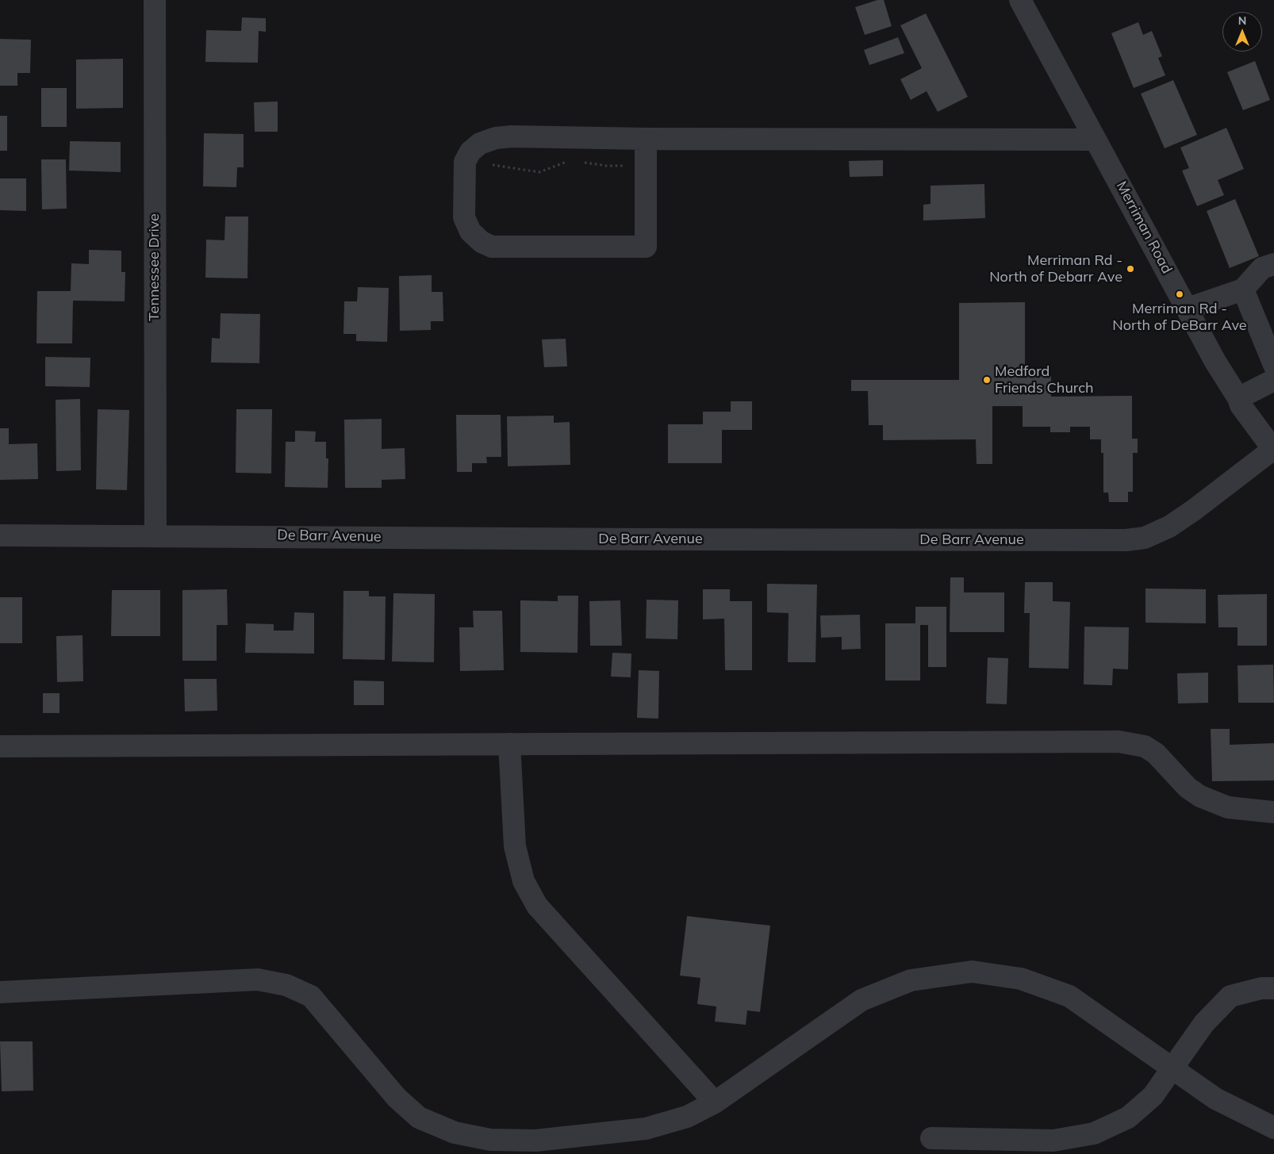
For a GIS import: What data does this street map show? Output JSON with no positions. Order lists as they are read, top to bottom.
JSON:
{
  "streets": {
    "street": ["Merriman Road", "Tennessee Drive", "De Barr Avenue"]
  },
  "crossings": [
    ["Merriman Road", "De Barr Avenue"],
    ["Tennessee Drive", "De Barr Avenue"]
  ],
  "places": ["Merriman Rd - North of Debarr Ave", "Merriman Rd - North of DeBarr Ave", "Medford Friends Church"],
  "north": "top"
}
